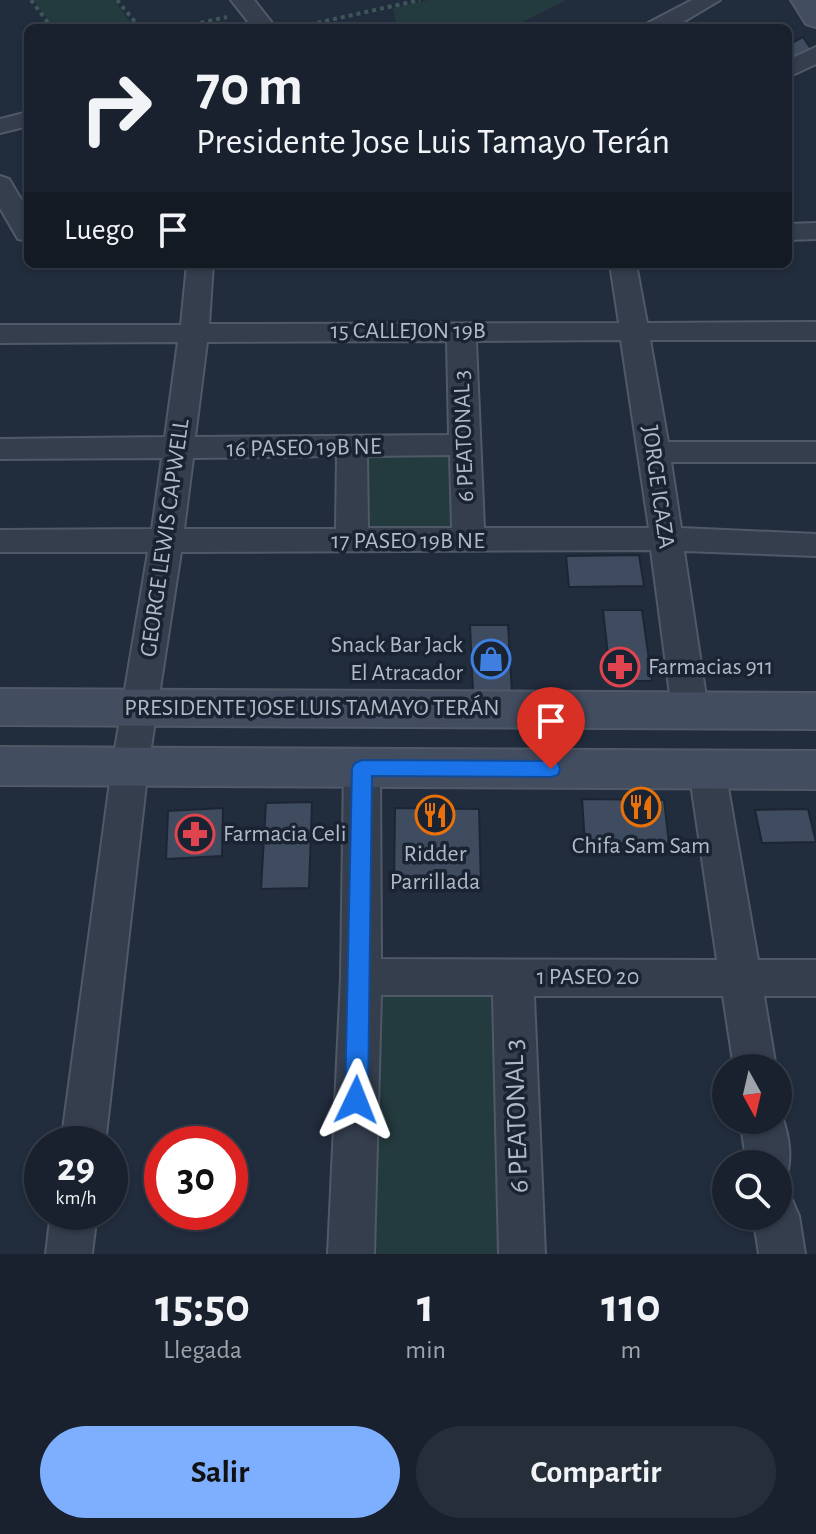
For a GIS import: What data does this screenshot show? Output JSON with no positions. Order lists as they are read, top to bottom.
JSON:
{
  "streets": {
    "main road": ["PRESIDENTE JOSE LUIS TAMAYO TERÁN"],
    "street": [
      "15 CALLEJON 19B",
      "6 PEATONAL 3",
      "16 PASEO 19B NE",
      "JORGE ICAZA",
      "GEORGE LEWIS CAPWELL",
      "17 PASEO 19B NE",
      "1 PASEO 20"
    ]
  },
  "crossings": [
    ["15 CALLEJON 19B", "6 PEATONAL 3"],
    ["15 CALLEJON 19B", "JORGE ICAZA"],
    ["15 CALLEJON 19B", "GEORGE LEWIS CAPWELL"],
    ["6 PEATONAL 3", "16 PASEO 19B NE"],
    ["6 PEATONAL 3", "17 PASEO 19B NE"],
    ["6 PEATONAL 3", "1 PASEO 20"],
    ["16 PASEO 19B NE", "GEORGE LEWIS CAPWELL"],
    ["JORGE ICAZA", "17 PASEO 19B NE"],
    ["JORGE ICAZA", "PRESIDENTE JOSE LUIS TAMAYO TERÁN"],
    ["GEORGE LEWIS CAPWELL", "17 PASEO 19B NE"],
    ["GEORGE LEWIS CAPWELL", "PRESIDENTE JOSE LUIS TAMAYO TERÁN"]
  ],
  "places": {
    "shop": ["Snack Bar Jack El Atracador"],
    "pharmacy": ["Farmacias 911", "Farmacia Celi"],
    "restaurant": ["Chifa Sam Sam", "Ridder Parrillada"]
  },
  "north": "bottom",
  "page": {
    "turn": ["70 m", "Presidente Jose Luis Tamayo Terán"],
    "then": "Luego",
    "speed": "29 km/h",
    "limit": "30",
    "eta": [
      "15:50",
      "Llegada",
      "1",
      "min",
      "110",
      "m"
    ],
    "buttons": ["Salir", "Compartir"]
  }
}
